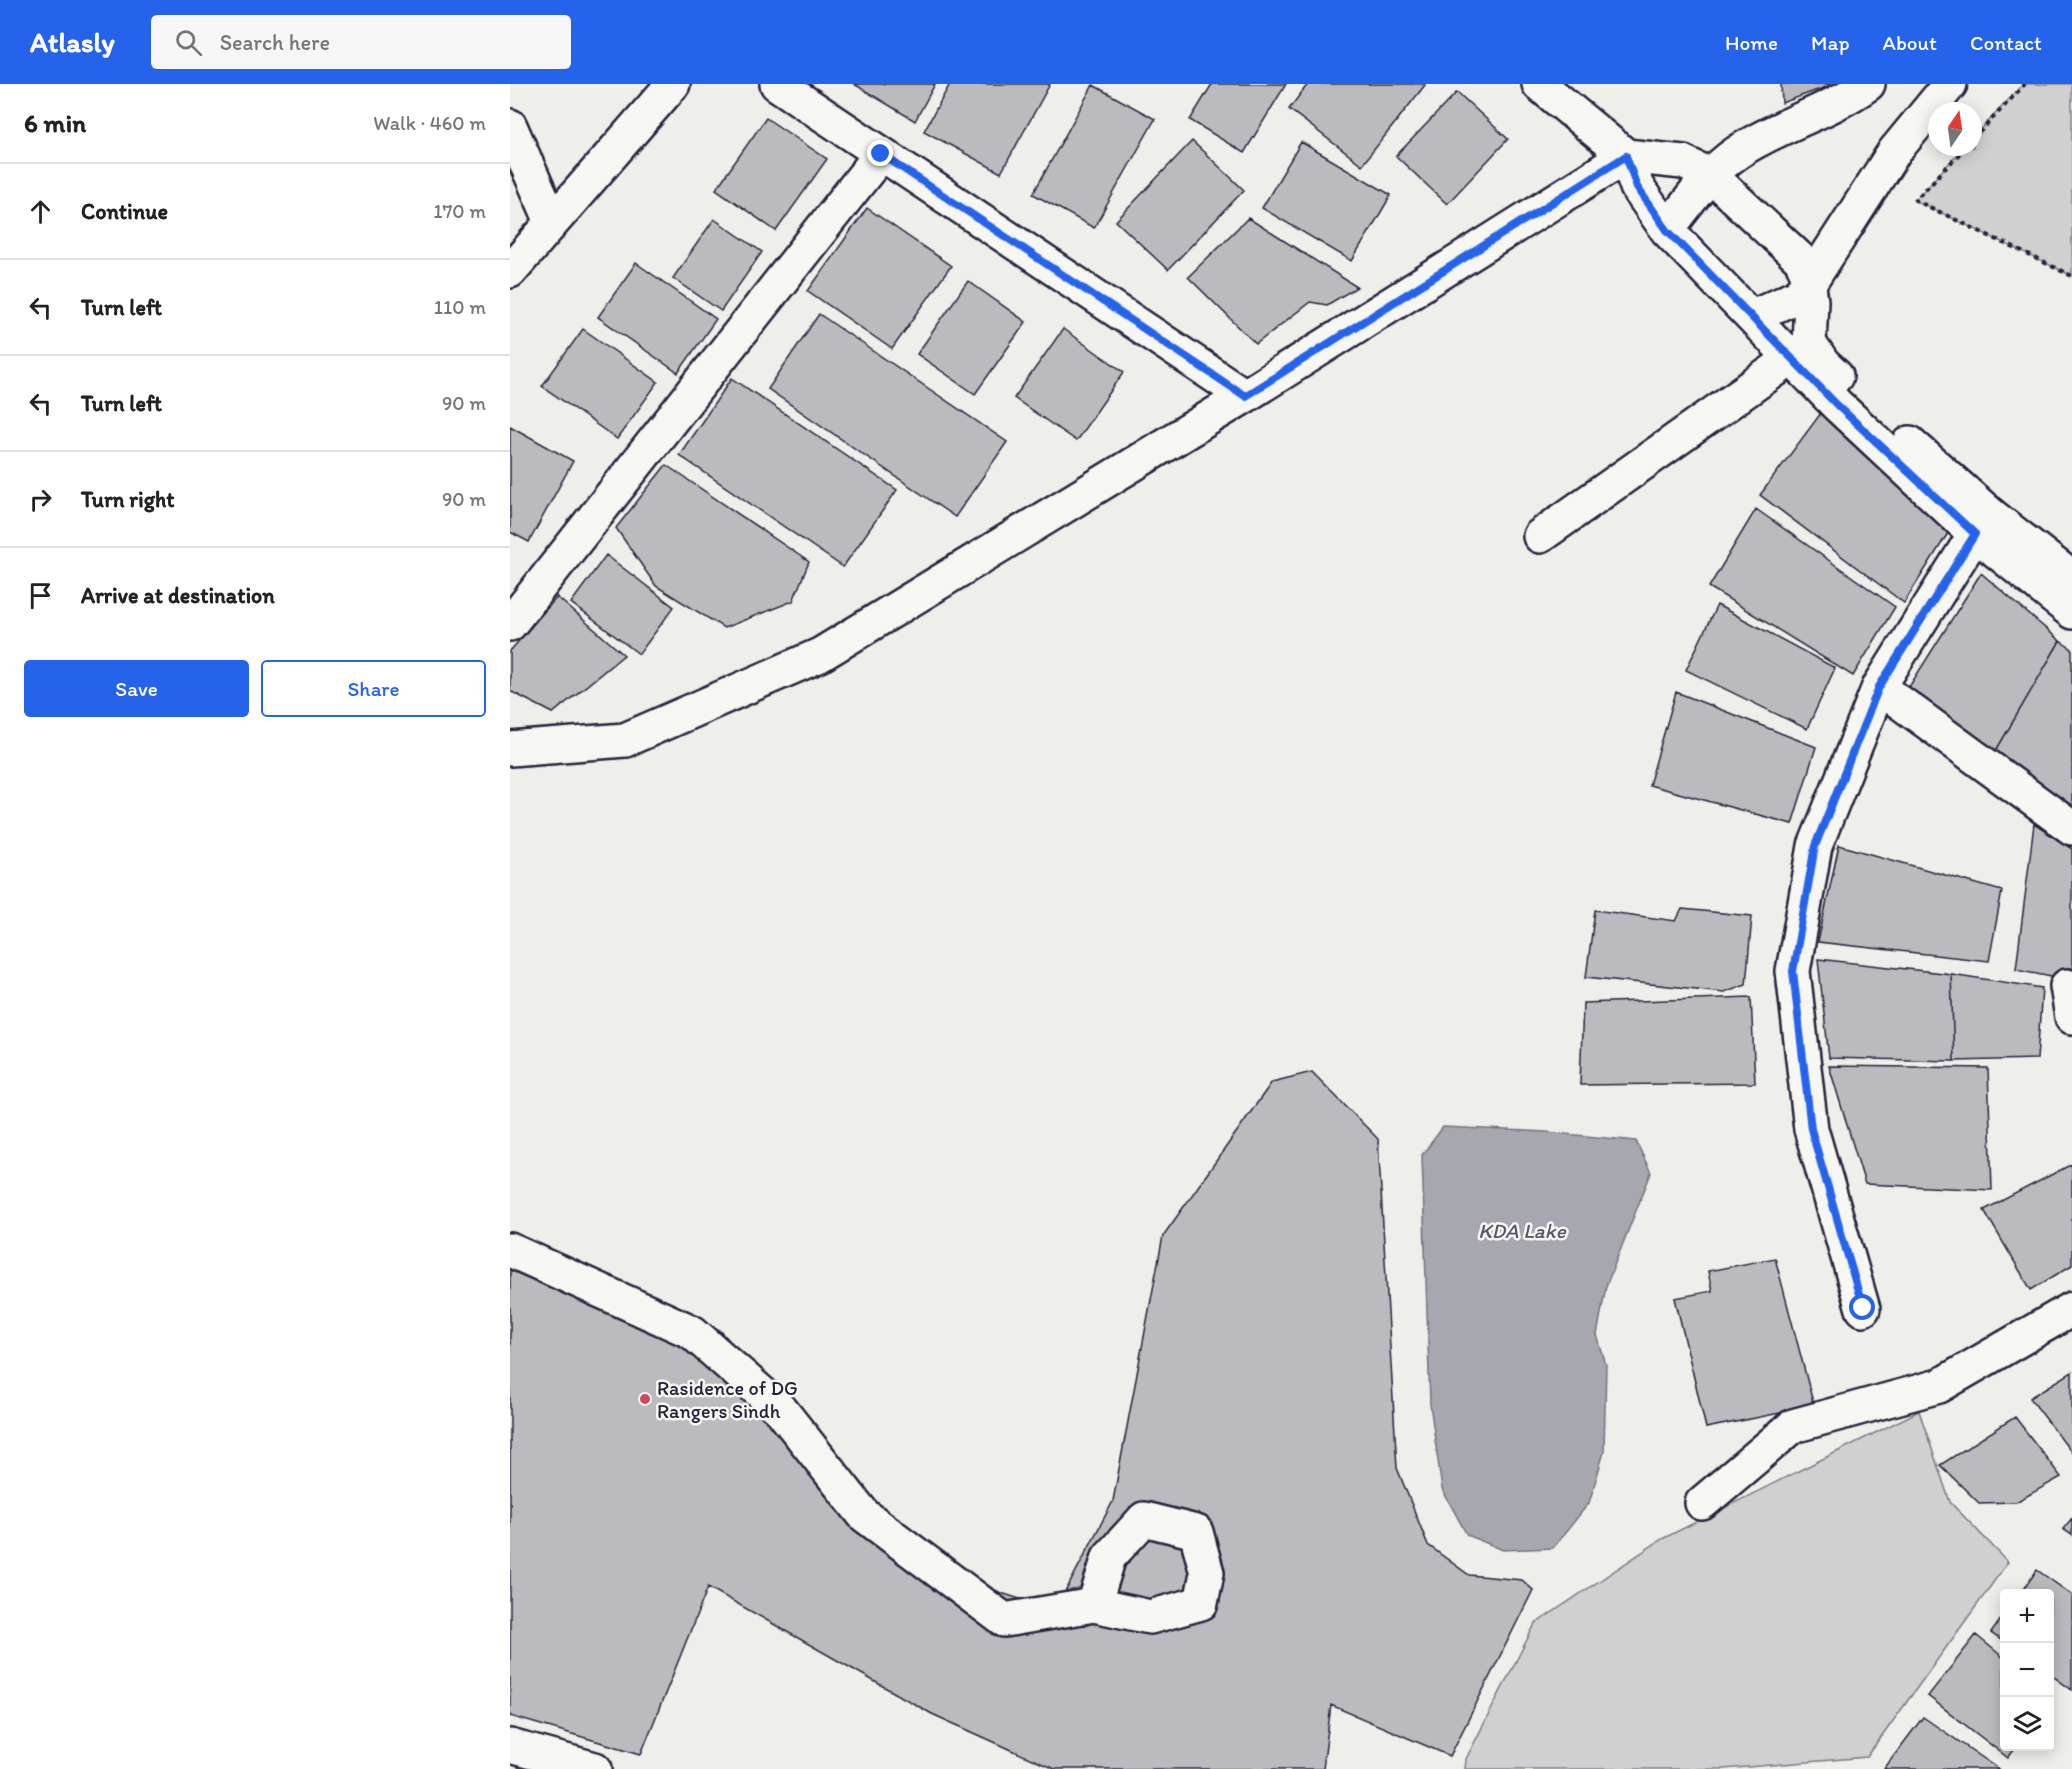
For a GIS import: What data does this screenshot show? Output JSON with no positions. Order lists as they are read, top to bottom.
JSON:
{
  "water": ["KDA Lake"],
  "places": ["Rasidence of DG Rangers Sindh"],
  "north": "top",
  "page": {
    "header": "Atlasly",
    "search": "Search here",
    "nav": [
      "Home",
      "Map",
      "About",
      "Contact"
    ],
    "heading": ["6 min", "Walk · 460 m"],
    "list": [
      ["Continue", "170 m"],
      ["Turn left", "110 m"],
      ["Turn left", "90 m"],
      ["Turn right", "90 m"],
      "Arrive at destination"
    ],
    "buttons": ["Save", "Share"],
    "map_buttons": ["+", "−"]
  }
}
